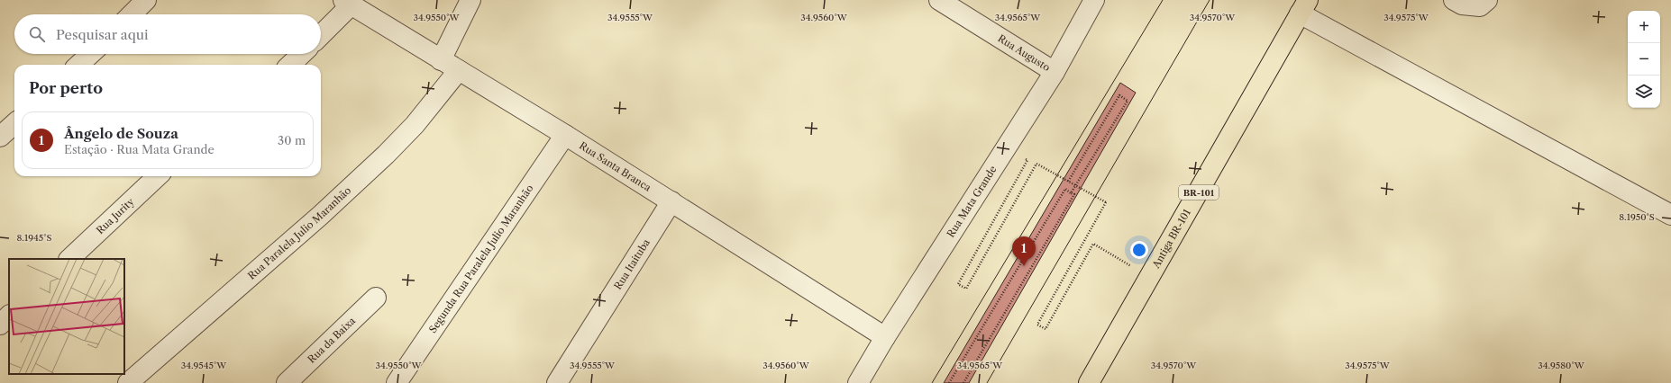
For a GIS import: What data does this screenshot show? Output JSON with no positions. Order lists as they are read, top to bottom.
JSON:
{
  "streets": {
    "main road": ["BR-101", "Antiga BR-101"],
    "street": [
      "Rua Augusto",
      "Rua Santa Branca",
      "Rua Mata Grande",
      "Rua Jurity",
      "Rua Paralela Julio Maranhão",
      "Segunda Rua Paralela Julio Maranhão",
      "Rua Itaituba",
      "Rua da Baixa"
    ]
  },
  "crossings": [
    ["Rua Augusto", "Rua Mata Grande"],
    ["Rua Santa Branca", "Rua Mata Grande"],
    ["Rua Santa Branca", "Rua Paralela Julio Maranhão"],
    ["Rua Santa Branca", "Segunda Rua Paralela Julio Maranhão"],
    ["Rua Santa Branca", "Rua Itaituba"]
  ],
  "page": {
    "map_buttons": ["+", "−"],
    "search": "Pesquisar aqui",
    "heading": "Por perto",
    "list": [
      {
        "mark": "1",
        "name": "Ângelo de Souza",
        "note": "Estação · Rua Mata Grande",
        "value": "30 m"
      }
    ],
    "pins": "1"
  },
  "coordinates": [
    "34.9550°W",
    "34.9555°W",
    "34.9560°W",
    "34.9565°W",
    "34.9570°W",
    "34.9575°W",
    "8.1950°S",
    "8.1945°S",
    "34.9545°W",
    "34.9580°W"
  ]
}
